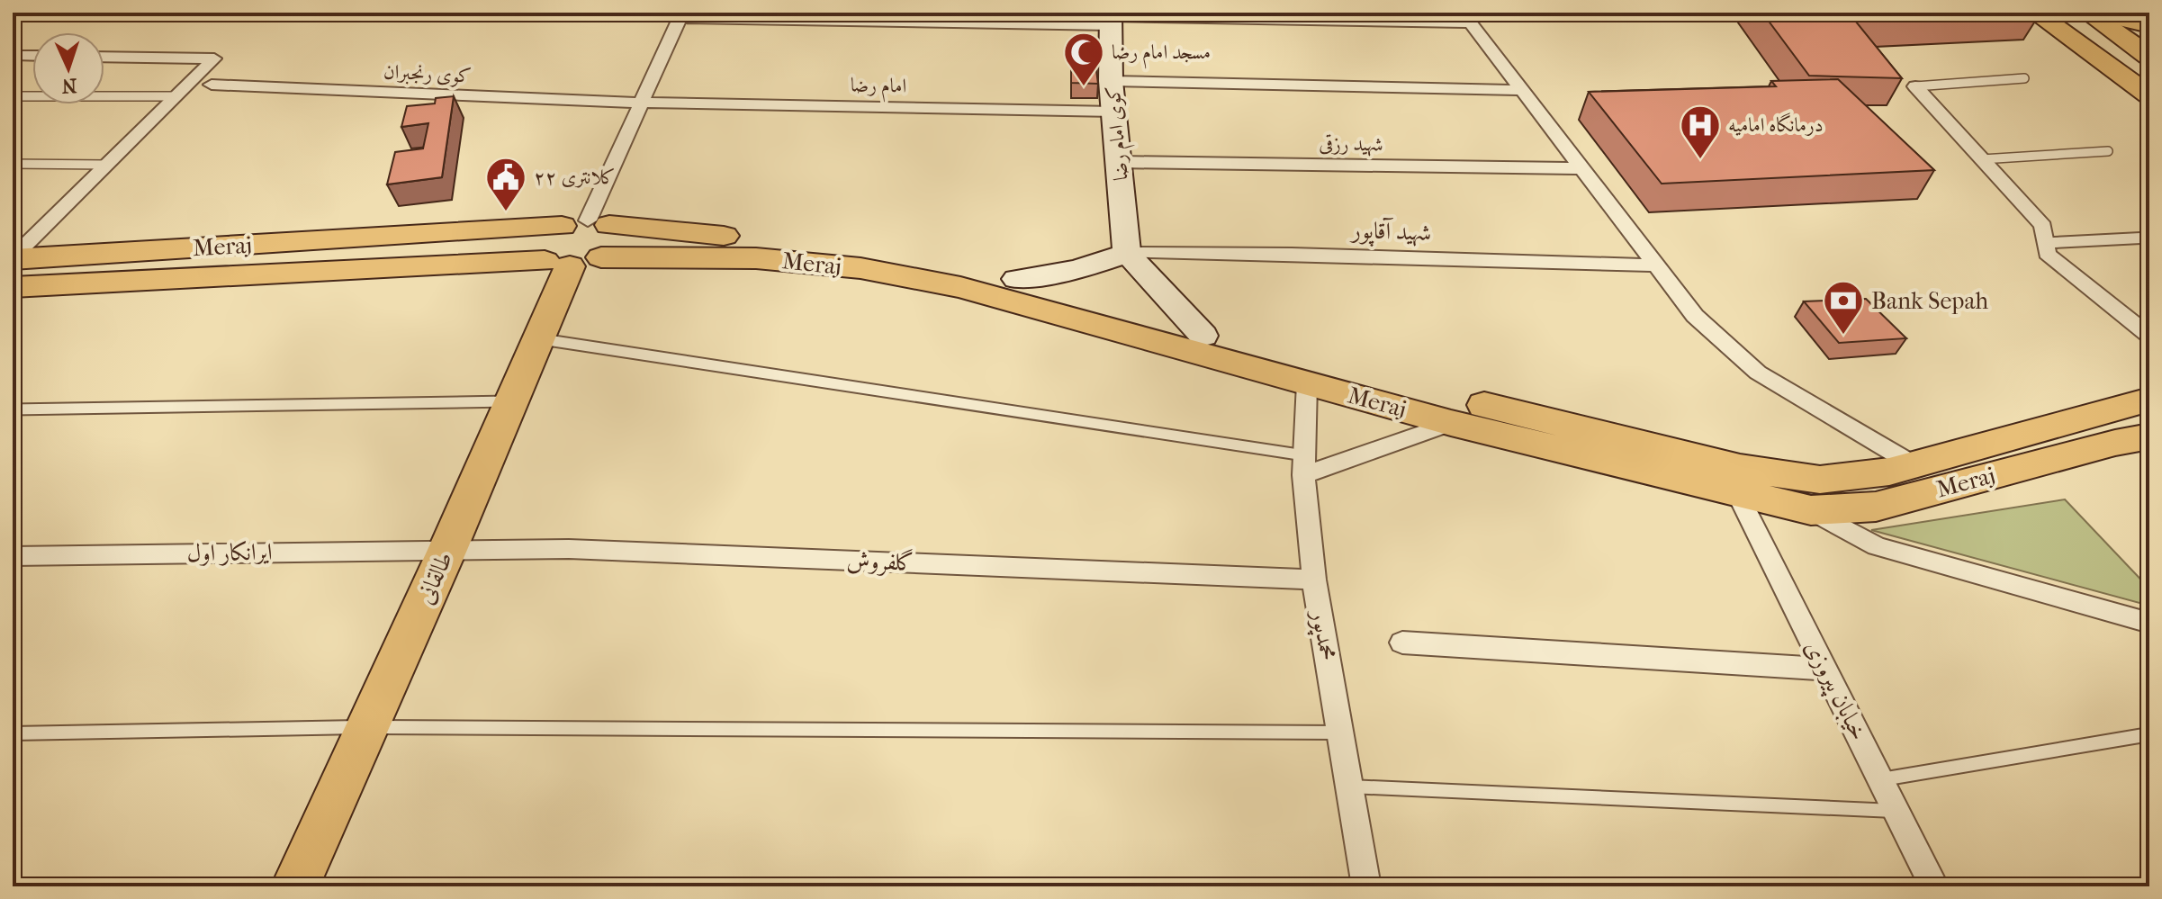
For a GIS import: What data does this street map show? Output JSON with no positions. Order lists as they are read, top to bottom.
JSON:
{
  "streets": {
    "main road": ["Meraj", "طالقانی"],
    "street": [
      "کوی رنجبران",
      "امام رضا",
      "کوی امام رضا",
      "شهید رزقی",
      "شهید آقاپور",
      "ایرانکار اول",
      "گلفروش",
      "محمدپور",
      "خیابان پیروزی"
    ]
  },
  "crossings": [
    ["کوی رنجبران", "امام رضا"],
    ["امام رضا", "کوی امام رضا"],
    ["کوی امام رضا", "شهید رزقی"],
    ["کوی امام رضا", "شهید آقاپور"],
    ["Meraj", "طالقانی"],
    ["Meraj", "محمدپور"],
    ["Meraj", "خیابان پیروزی"],
    ["ایرانکار اول", "گلفروش"],
    ["ایرانکار اول", "طالقانی"],
    ["گلفروش", "طالقانی"],
    ["گلفروش", "محمدپور"]
  ],
  "places": {
    "mosque": ["مسجد امام رضا"],
    "hospital": ["درمانگاه امامیه"],
    "public building": ["کلانتری ٢٢"],
    "bank": ["Bank Sepah"]
  },
  "north": "bottom"
}
